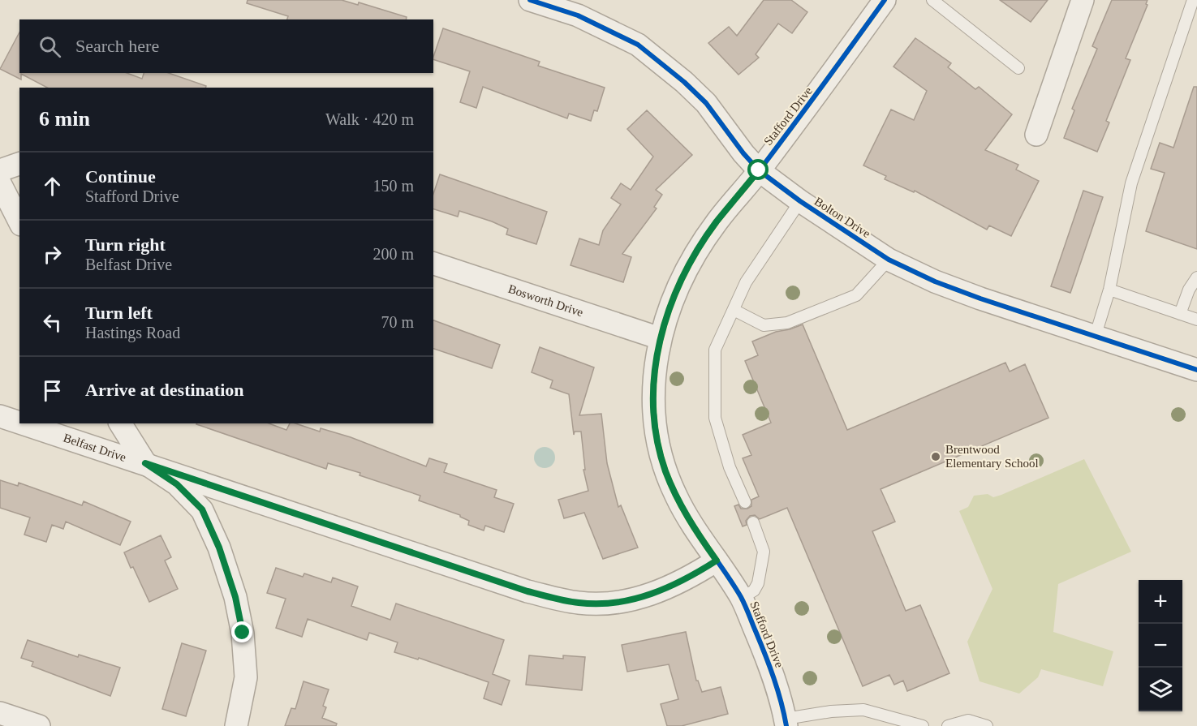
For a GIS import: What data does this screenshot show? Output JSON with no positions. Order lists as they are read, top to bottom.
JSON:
{
  "streets": {
    "street": [
      "Stafford Drive",
      "Bolton Drive",
      "Bosworth Drive",
      "Belfast Drive"
    ]
  },
  "crossings": [
    ["Stafford Drive", "Bolton Drive"],
    ["Stafford Drive", "Bosworth Drive"],
    ["Stafford Drive", "Belfast Drive"]
  ],
  "places": ["Brentwood Elementary School"],
  "page": {
    "search": "Search here",
    "heading": ["6 min", "Walk · 420 m"],
    "list": [
      ["Continue", "Stafford Drive", "150 m"],
      ["Turn right", "Belfast Drive", "200 m"],
      ["Turn left", "Hastings Road", "70 m"],
      "Arrive at destination"
    ],
    "map_buttons": ["+", "−"]
  }
}
